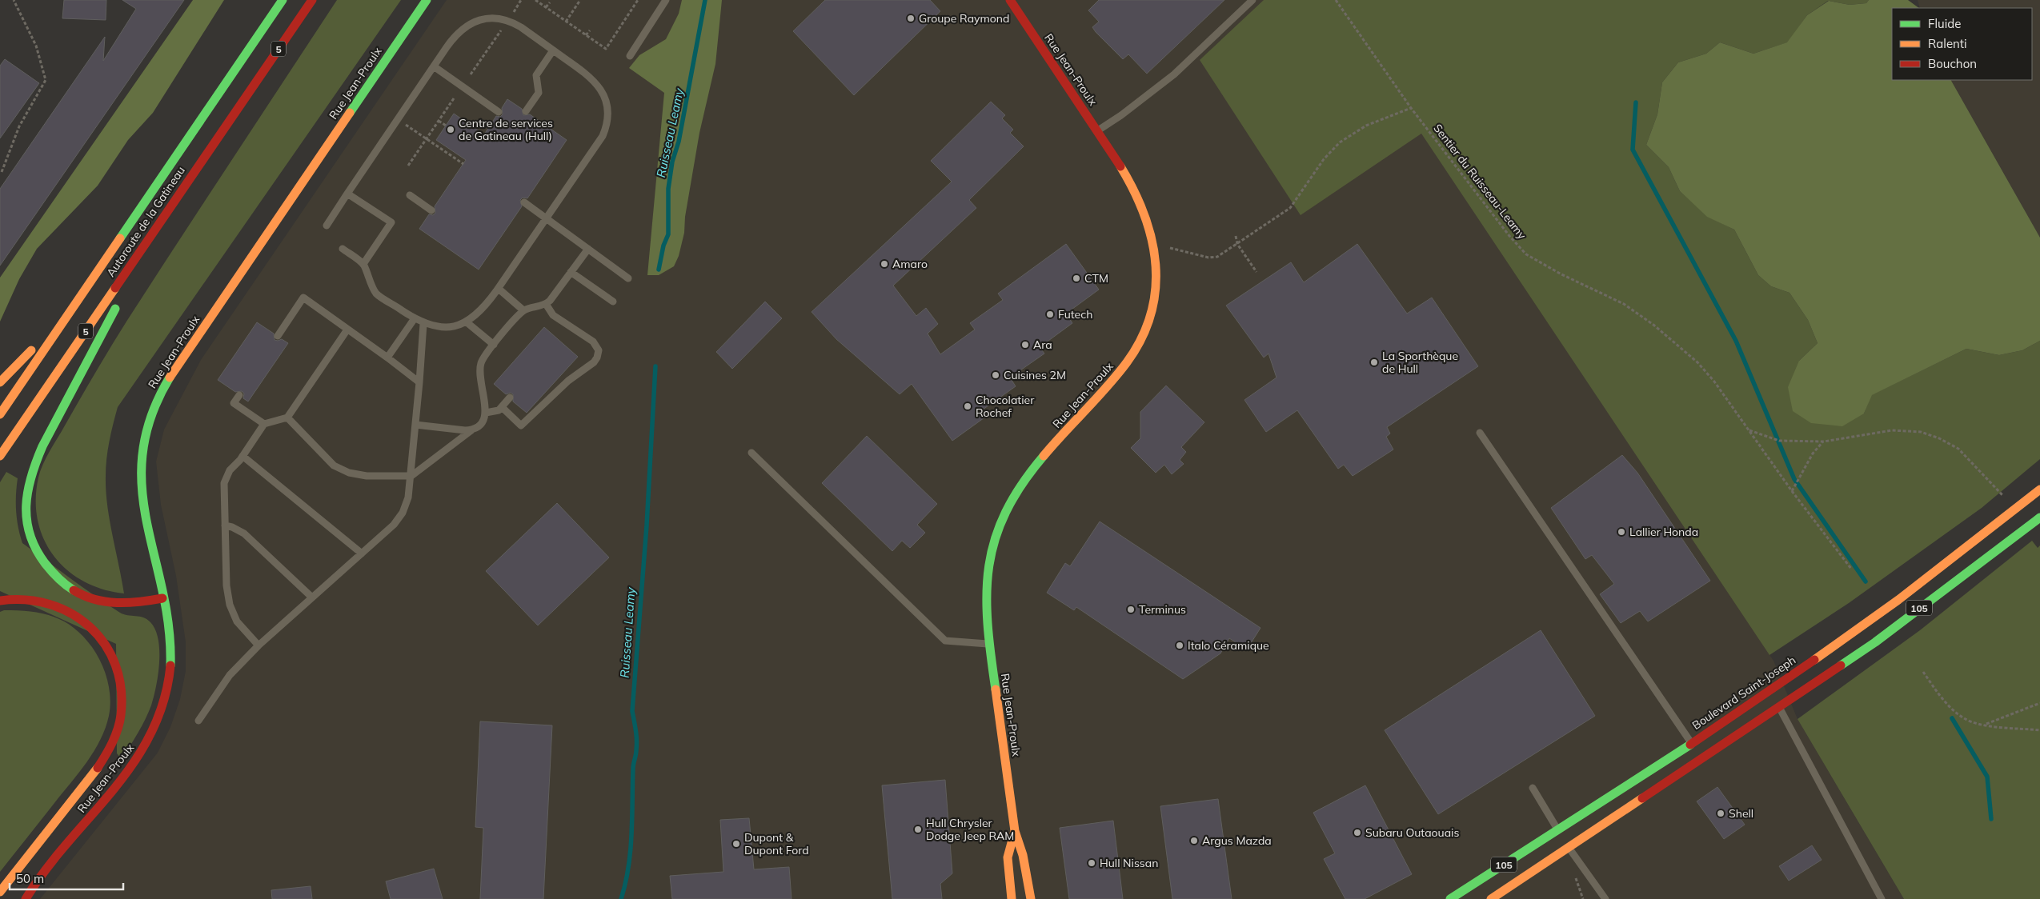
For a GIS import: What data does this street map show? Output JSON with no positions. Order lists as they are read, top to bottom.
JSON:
{
  "streets": {
    "main road": [
      "5",
      "Rue Jean-Proulx",
      "Autoroute de la Gatineau",
      "105",
      "Boulevard Saint-Joseph"
    ],
    "path": ["Sentier du Ruisseau-Leamy"]
  },
  "water": ["Ruisseau Leamy"],
  "places": [
    "Groupe Raymond",
    "Centre de services de Gatineau (Hull)",
    "Amaro",
    "CTM",
    "Futech",
    "Ara",
    "La Sporthèque de Hull",
    "Cuisines 2M",
    "Chocolatier Rochef",
    "Lallier Honda",
    "Terminus",
    "Italo Céramique",
    "Shell",
    "Hull Chrysler Dodge Jeep RAM",
    "Subaru Outaouais",
    "Argus Mazda",
    "Dupont & Dupont Ford",
    "Hull Nissan"
  ],
  "legend": ["Fluide", "Ralenti", "Bouchon"],
  "scale_bar": "50 m"
}
